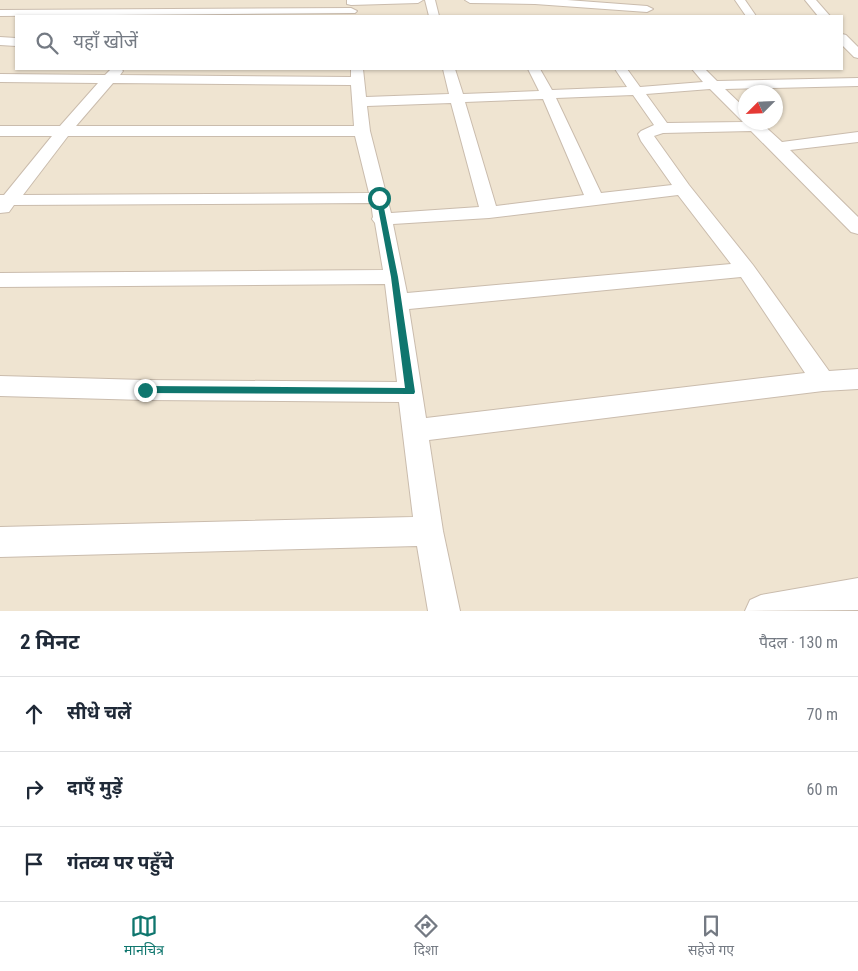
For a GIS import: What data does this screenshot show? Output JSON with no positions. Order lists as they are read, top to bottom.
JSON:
{
  "north": "bottom left",
  "page": {
    "search": "यहाँ खोजें",
    "heading": ["2 मिनट", "पैदल · 130 m"],
    "list": [
      ["सीधे चलें", "70 m"],
      ["दाएँ मुड़ें", "60 m"],
      "गंतव्य पर पहुँचे"
    ],
    "nav": ["मानचित्र", "दिशा", "सहेजे गए"]
  }
}
